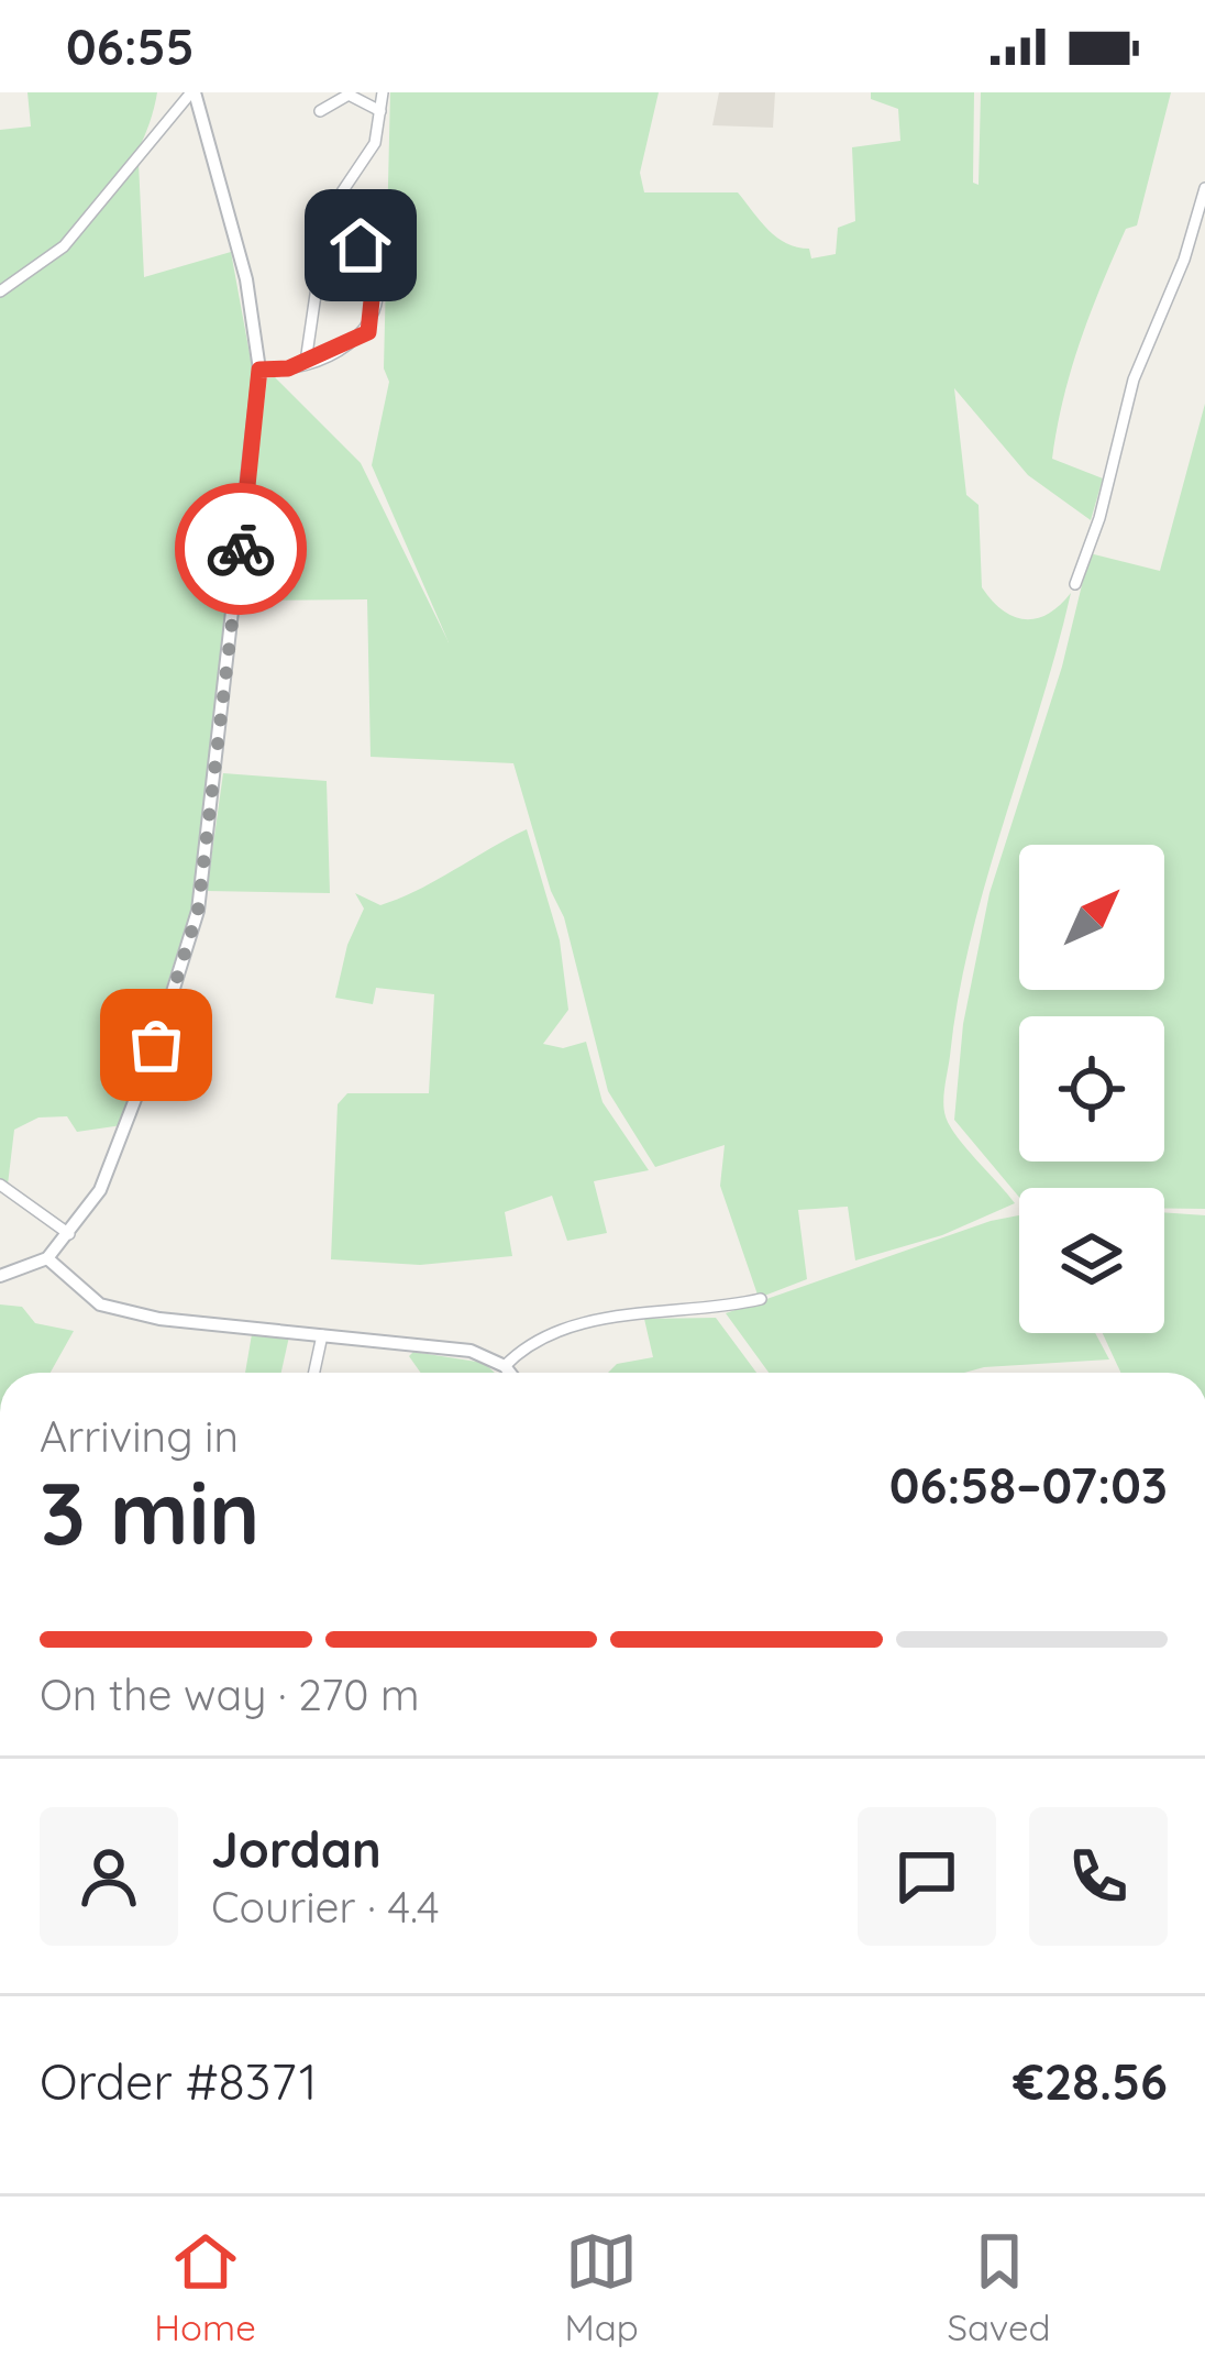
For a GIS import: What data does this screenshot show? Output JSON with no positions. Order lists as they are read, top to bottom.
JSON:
{
  "north": "top right",
  "page": {
    "status": "06:55",
    "heading": ["3 min", "Arriving in", "06:58–07:03"],
    "panel": [
      "Jordan",
      "Courier · 4.4",
      "Order #8371",
      "€28.56"
    ],
    "bar": "On the way · 270 m",
    "tabs": ["Home", "Map", "Saved"]
  }
}
